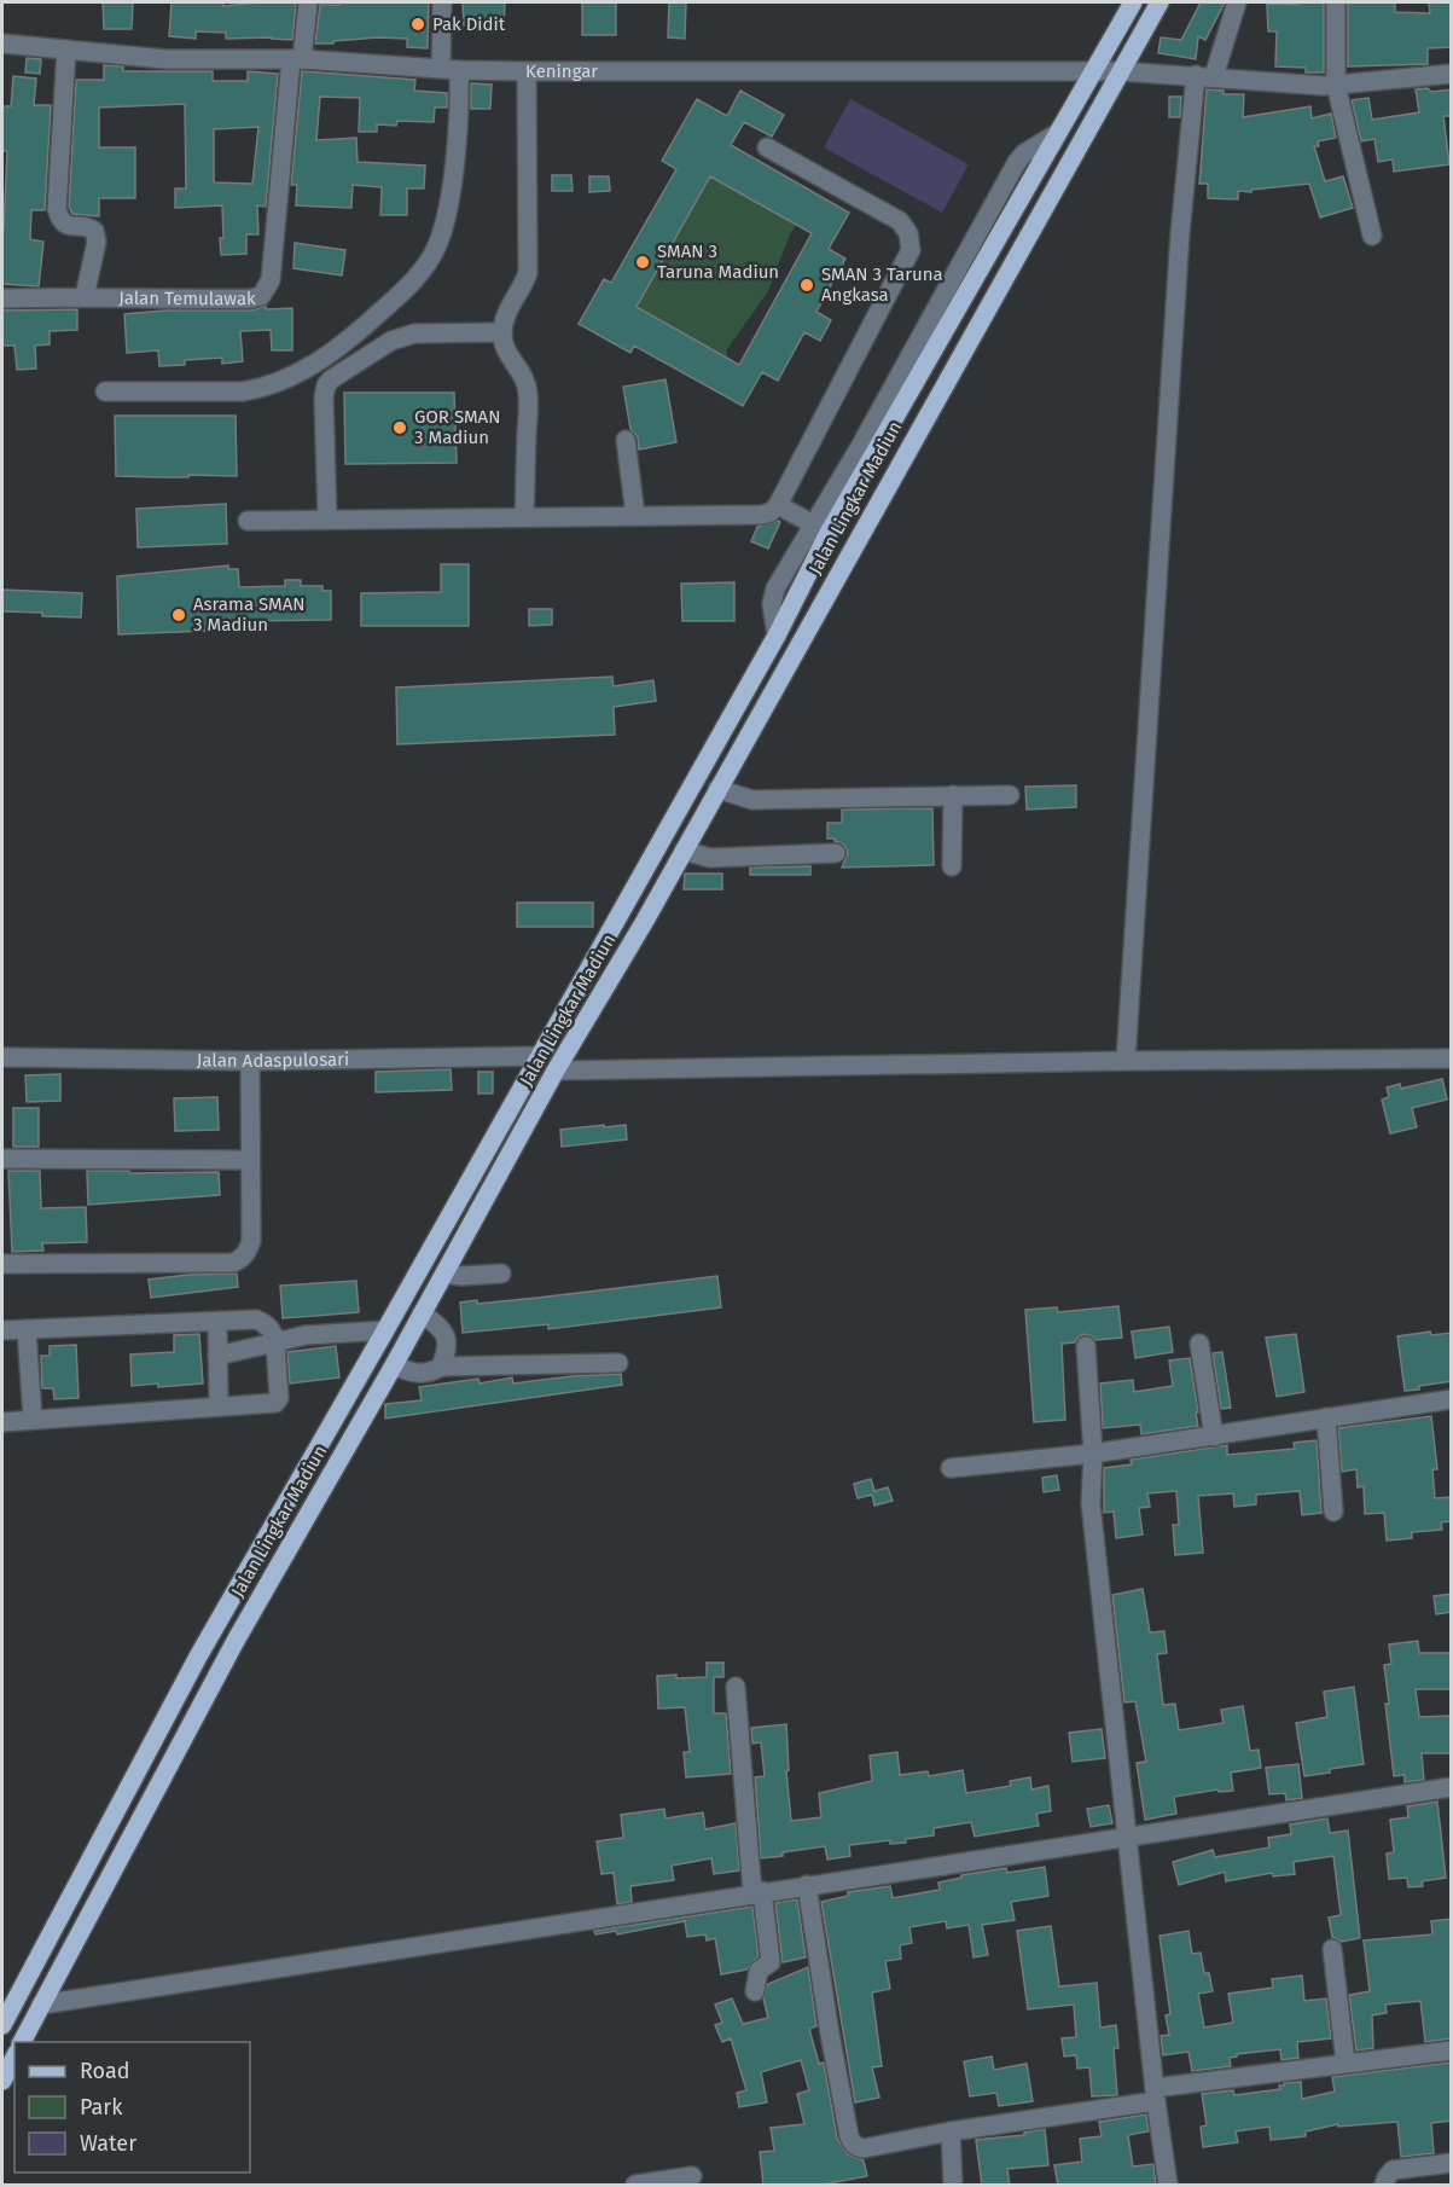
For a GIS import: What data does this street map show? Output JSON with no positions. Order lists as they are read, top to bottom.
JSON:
{
  "streets": {
    "main road": ["Jalan Lingkar Madiun"],
    "street": ["Keningar", "Jalan Temulawak", "Jalan Adaspulosari"]
  },
  "crossings": [
    ["Keningar", "Jalan Temulawak"],
    ["Keningar", "Jalan Lingkar Madiun"],
    ["Jalan Lingkar Madiun", "Jalan Adaspulosari"]
  ],
  "places": [
    "Pak Didit",
    "SMAN 3 Taruna Madiun",
    "SMAN 3 Taruna Angkasa",
    "GOR SMAN 3 Madiun",
    "Asrama SMAN 3 Madiun"
  ],
  "legend": ["Road", "Park", "Water"]
}
